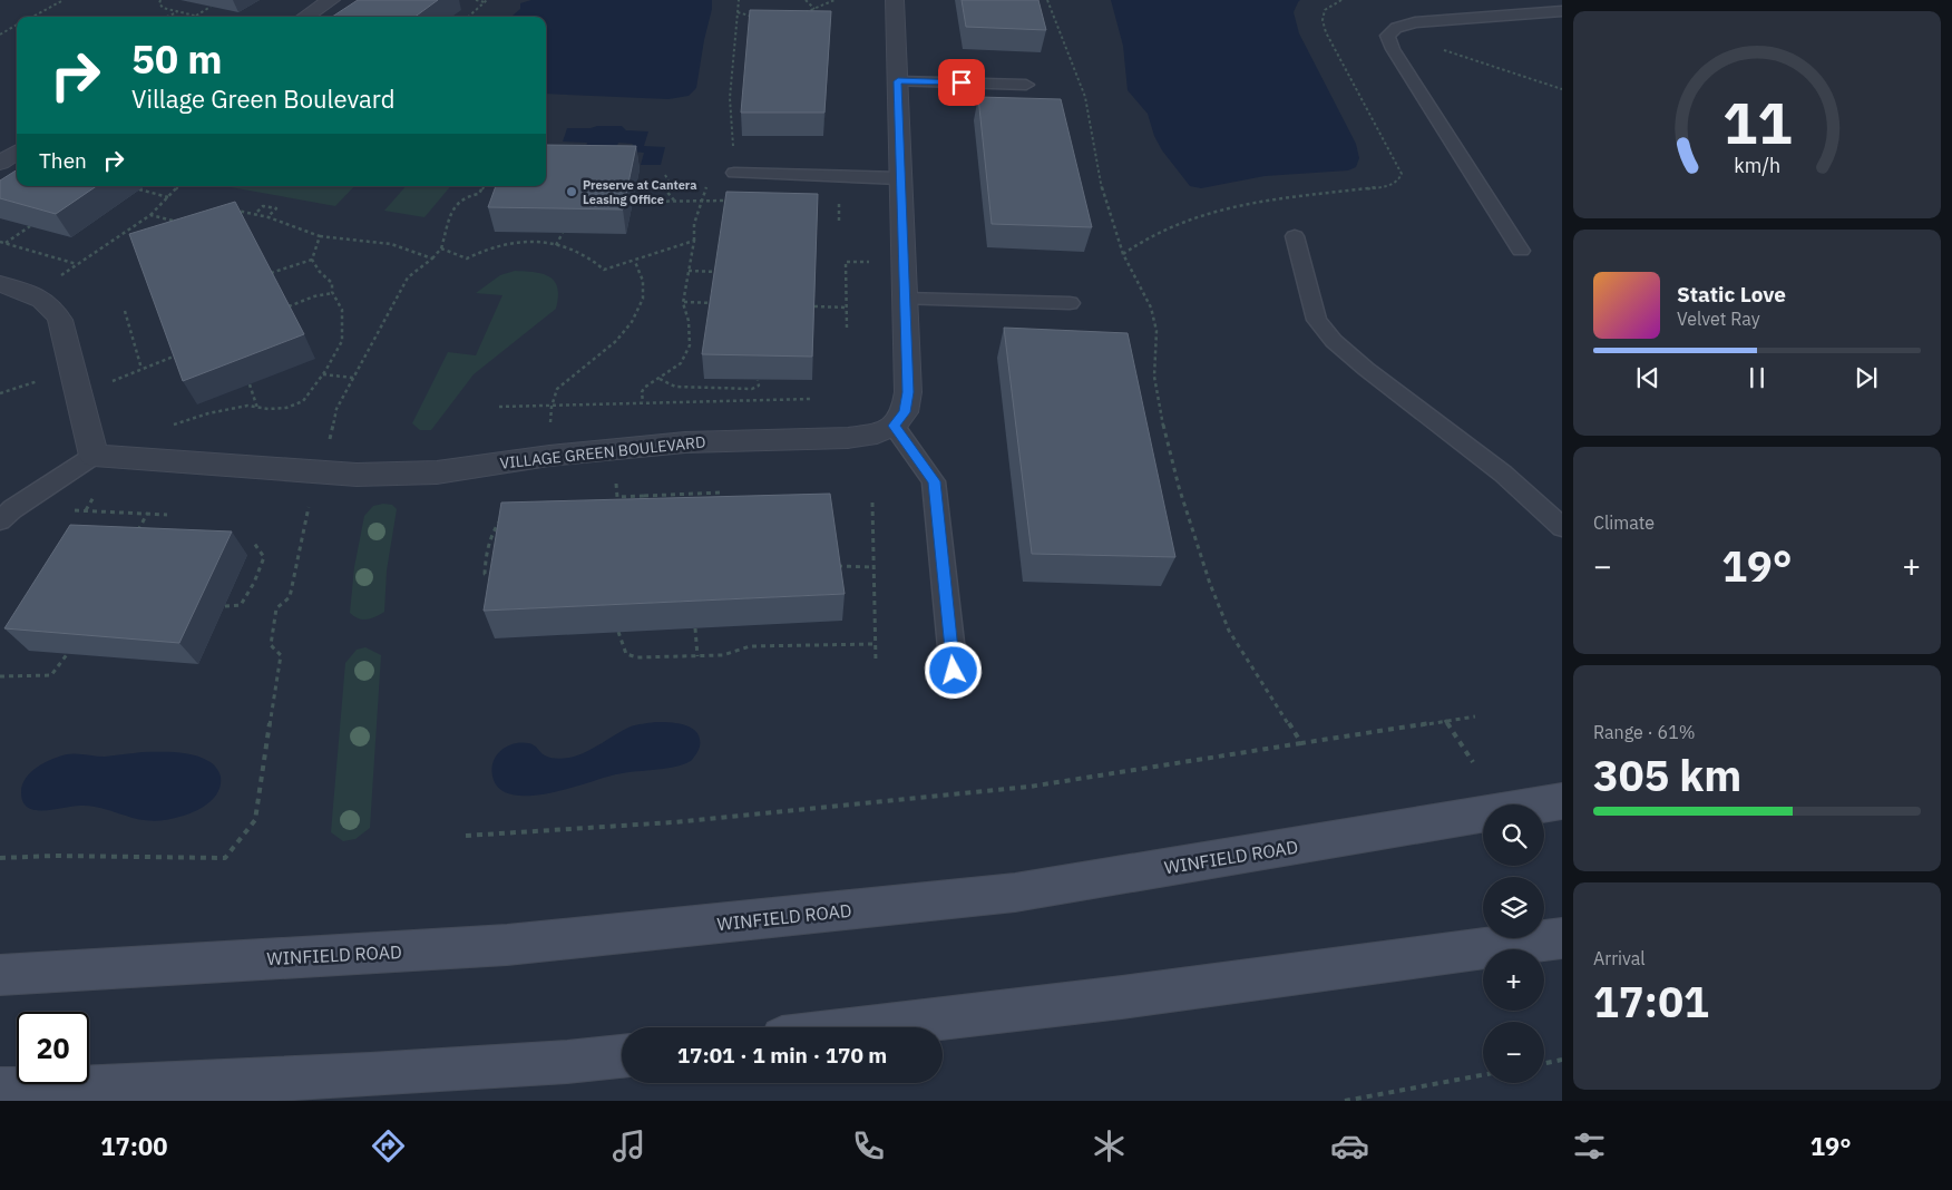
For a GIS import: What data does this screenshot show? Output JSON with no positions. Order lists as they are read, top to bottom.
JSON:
{
  "streets": {
    "main road": ["WINFIELD ROAD"],
    "street": ["VILLAGE GREEN BOULEVARD"]
  },
  "places": ["Preserve at Cantera Leasing Office"],
  "page": {
    "turn": ["50 m", "Village Green Boulevard"],
    "then": "Then",
    "song": ["Static Love", "Velvet Ray"],
    "tile": [
      "Climate",
      ["Range · 61%", "305 km"],
      ["Arrival", "17:01"]
    ],
    "heat": ["−", "19°", "+"],
    "map_buttons": ["+", "−"],
    "limit": "20",
    "trip": "17:01 · 1 min · 170 m",
    "tabs": ["17:00", "19°"],
    "gauge": ["11", "km/h"]
  }
}
